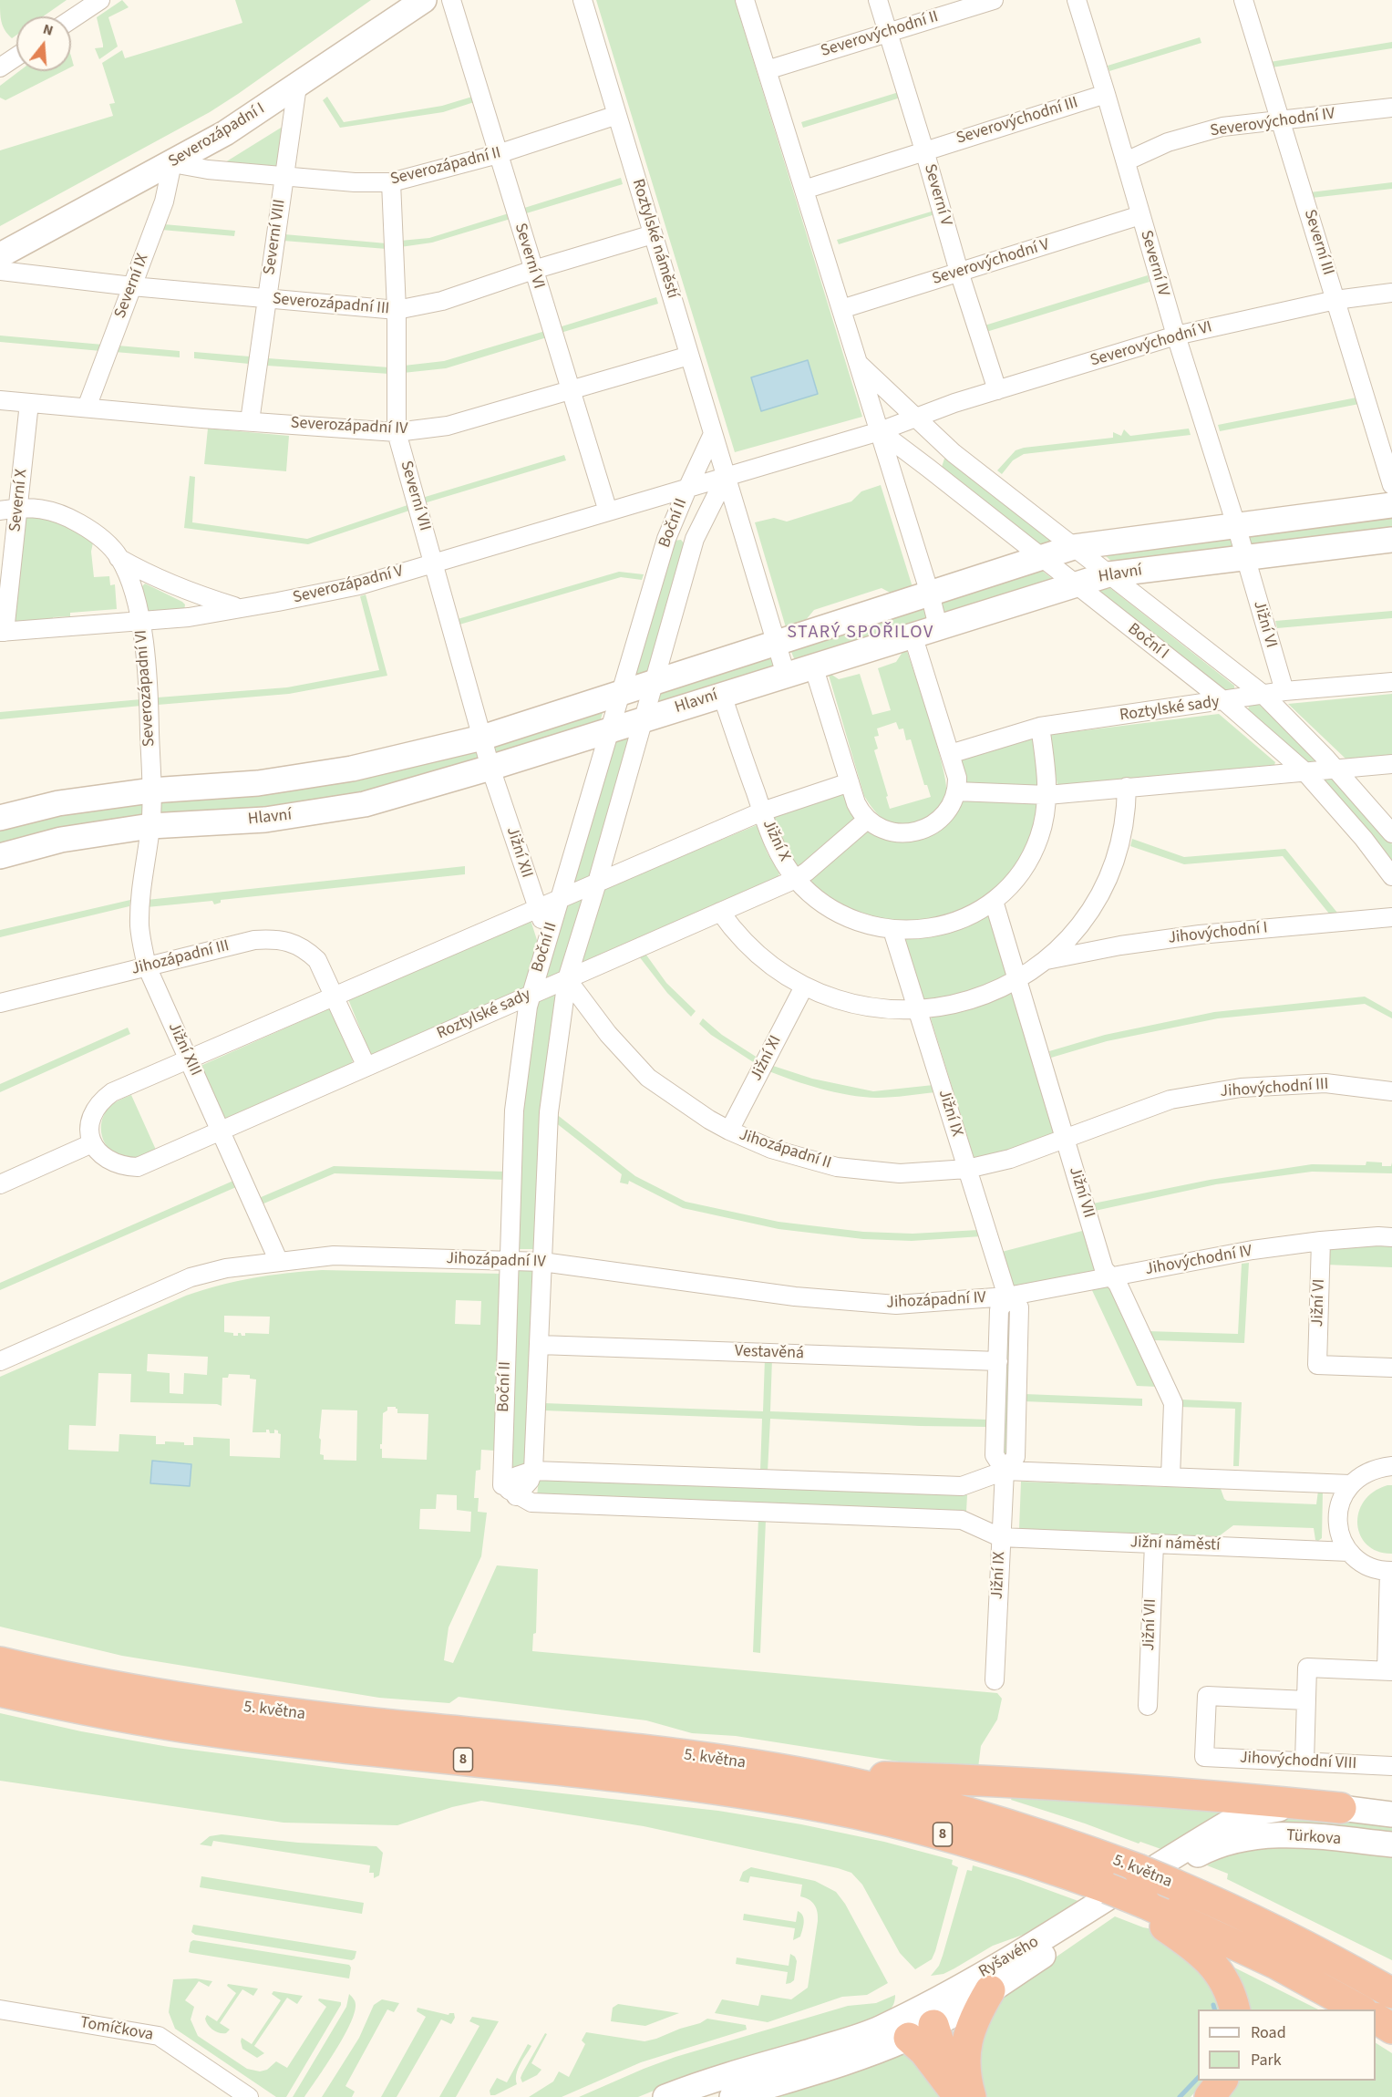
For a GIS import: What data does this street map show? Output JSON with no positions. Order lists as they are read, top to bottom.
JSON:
{
  "streets": {
    "highway": ["5. května", "8"],
    "street": [
      "Severovýchodní II",
      "Severovýchodní III",
      "Severovýchodní IV",
      "Severozápadní I",
      "Severozápadní II",
      "Severní V",
      "Severní VIII",
      "Roztylské náměstí",
      "Severní III",
      "Severní VI",
      "Severovýchodní V",
      "Severní IV",
      "Severní IX",
      "Severozápadní III",
      "Severovýchodní VI",
      "Severozápadní IV",
      "Severní VII",
      "Severní X",
      "Boční II",
      "Hlavní",
      "Severozápadní V",
      "Jižní VI",
      "Boční I",
      "Severozápadní VI",
      "Roztylské sady",
      "Jižní X",
      "Jižní XII",
      "Jihovýchodní I",
      "Jihozápadní III",
      "Jižní XIII",
      "Jižní XI",
      "Jihovýchodní III",
      "Jižní IX",
      "Jihozápadní II",
      "Jižní VII",
      "Jihozápadní IV",
      "Jihovýchodní IV",
      "Vestavěná",
      "Jižní náměstí",
      "Jihovýchodní VIII",
      "Türkova",
      "Ryšavého",
      "Tomíčkova"
    ]
  },
  "crossings": [
    ["Severovýchodní II", "Severní V"],
    ["Severovýchodní III", "Severní V"],
    ["Severovýchodní III", "Severní IV"],
    ["Severovýchodní IV", "Severní III"],
    ["Severovýchodní IV", "Severní IV"],
    ["Severozápadní I", "Severozápadní II"],
    ["Severozápadní I", "Severní VIII"],
    ["Severozápadní I", "Severní IX"],
    ["Severozápadní II", "Severní VIII"],
    ["Severozápadní II", "Roztylské náměstí"],
    ["Severozápadní II", "Severní VI"],
    ["Severozápadní II", "Severní IX"],
    ["Severozápadní II", "Severní VII"],
    ["Severní V", "Severovýchodní V"],
    ["Severní V", "Severovýchodní VI"],
    ["Severní VIII", "Severozápadní III"],
    ["Severní VIII", "Severozápadní IV"],
    ["Roztylské náměstí", "Severozápadní III"],
    ["Roztylské náměstí", "Severozápadní IV"],
    ["Roztylské náměstí", "Boční II"],
    ["Roztylské náměstí", "Hlavní"],
    ["Roztylské náměstí", "Severozápadní V"],
    ["Severní III", "Severovýchodní VI"],
    ["Severní VI", "Severozápadní III"],
    ["Severní VI", "Severozápadní IV"],
    ["Severní VI", "Severozápadní V"],
    ["Severovýchodní V", "Severní IV"],
    ["Severní IV", "Severovýchodní VI"],
    ["Severní IV", "Hlavní"],
    ["Severní IV", "Jižní VI"],
    ["Severní IX", "Severozápadní III"],
    ["Severní IX", "Severozápadní IV"],
    ["Severozápadní III", "Severní VII"],
    ["Severovýchodní VI", "Boční I"],
    ["Severozápadní IV", "Severní VII"],
    ["Severozápadní IV", "Severní X"],
    ["Severní VII", "Hlavní"],
    ["Severní VII", "Severozápadní V"],
    ["Severní VII", "Jižní XII"],
    ["Severní X", "Severozápadní V"],
    ["Severní X", "Severozápadní VI"],
    ["Boční II", "Hlavní"],
    ["Boční II", "Severozápadní V"],
    ["Boční II", "Roztylské sady"],
    ["Boční II", "Jižní XII"],
    ["Boční II", "Jihozápadní II"],
    ["Boční II", "Jihozápadní IV"],
    ["Boční II", "Vestavěná"],
    ["Hlavní", "Jižní VI"],
    ["Hlavní", "Boční I"],
    ["Hlavní", "Severozápadní VI"],
    ["Hlavní", "Jižní X"],
    ["Hlavní", "Jižní XII"],
    ["Hlavní", "Jižní XIII"],
    ["Severozápadní V", "Severozápadní VI"],
    ["Jižní VI", "Roztylské sady"],
    ["Jižní VI", "Jihovýchodní IV"],
    ["Boční I", "Roztylské sady"],
    ["Severozápadní VI", "Jižní XIII"],
    ["Roztylské sady", "Jižní X"],
    ["Roztylské sady", "Jihozápadní III"],
    ["Roztylské sady", "Jižní XIII"],
    ["Roztylské sady", "Jihozápadní II"],
    ["Jižní X", "Jižní IX"],
    ["Jižní X", "Jižní VII"],
    ["Jihozápadní III", "Jižní XIII"],
    ["Jižní XIII", "Jihozápadní IV"],
    ["Jižní XI", "Jihozápadní II"],
    ["Jihovýchodní III", "Jižní IX"],
    ["Jihovýchodní III", "Jihozápadní II"],
    ["Jihovýchodní III", "Jižní VII"],
    ["Jižní IX", "Jihozápadní II"],
    ["Jižní IX", "Jihozápadní IV"],
    ["Jižní IX", "Jihovýchodní IV"],
    ["Jižní IX", "Vestavěná"],
    ["Jižní IX", "Jižní náměstí"],
    ["Jižní VII", "Jihovýchodní IV"],
    ["Jižní VII", "Jižní náměstí"],
    ["Jihozápadní IV", "Jihovýchodní IV"],
    ["Türkova", "Ryšavého"]
  ],
  "districts": ["STARÝ SPOŘILOV"],
  "legend": ["Road", "Park"],
  "north": "top"
}
